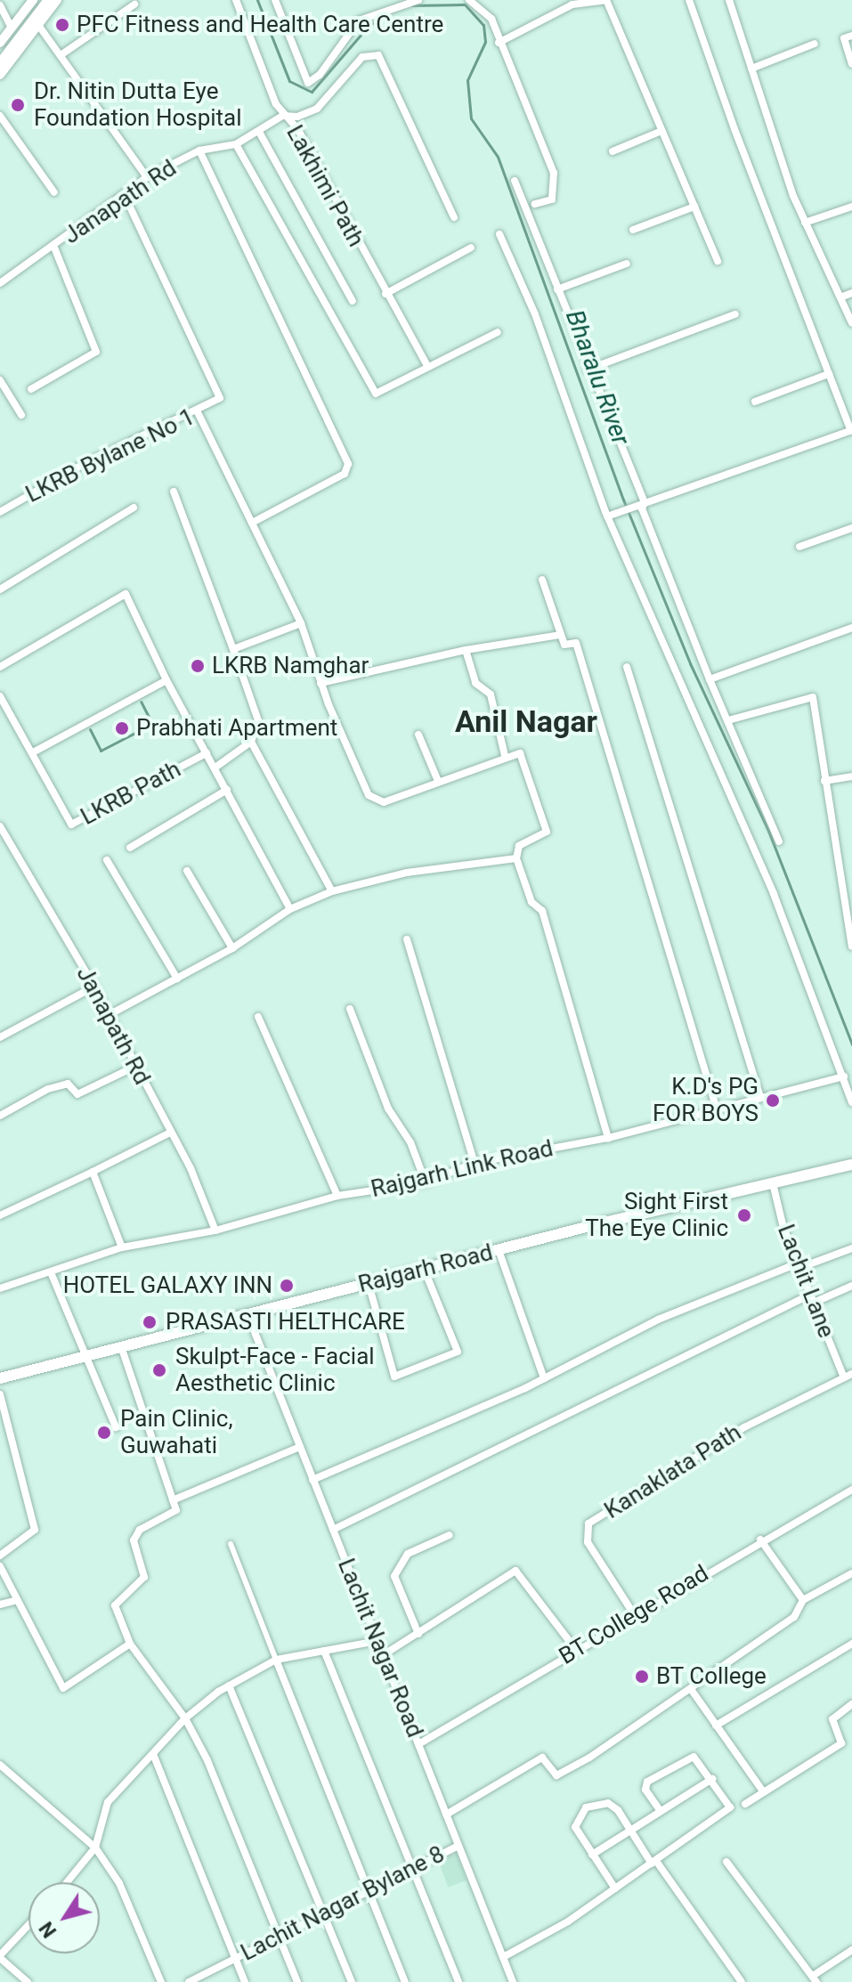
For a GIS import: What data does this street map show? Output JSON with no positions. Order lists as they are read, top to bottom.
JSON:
{
  "streets": {
    "main road": ["Rajgarh Road"],
    "street": [
      "Lakhimi Path",
      "Janapath Rd",
      "LKRB Bylane No 1",
      "LKRB Path",
      "Rajgarh Link Road",
      "Lachit Lane",
      "Kanaklata Path",
      "BT College Road",
      "Lachit Nagar Road",
      "Lachit Nagar Bylane 8"
    ]
  },
  "crossings": [
    ["Lakhimi Path", "Janapath Rd"],
    ["Janapath Rd", "LKRB Bylane No 1"],
    ["Janapath Rd", "Rajgarh Link Road"],
    ["Rajgarh Road", "Lachit Lane"],
    ["Rajgarh Road", "Lachit Nagar Road"],
    ["Lachit Lane", "Kanaklata Path"],
    ["Kanaklata Path", "BT College Road"],
    ["BT College Road", "Lachit Nagar Road"],
    ["Lachit Nagar Road", "Lachit Nagar Bylane 8"]
  ],
  "districts": ["Anil Nagar"],
  "water": ["Bharalu River"],
  "places": [
    "PFC Fitness and Health Care Centre",
    "Dr. Nitin Dutta Eye Foundation Hospital",
    "LKRB Namghar",
    "Prabhati Apartment",
    "K.D's PG FOR BOYS",
    "Sight First The Eye Clinic",
    "HOTEL GALAXY INN",
    "PRASASTI HELTHCARE",
    "Skulpt-Face - Facial Aesthetic Clinic",
    "Pain Clinic, Guwahati",
    "BT College"
  ],
  "north": "bottom left"
}
